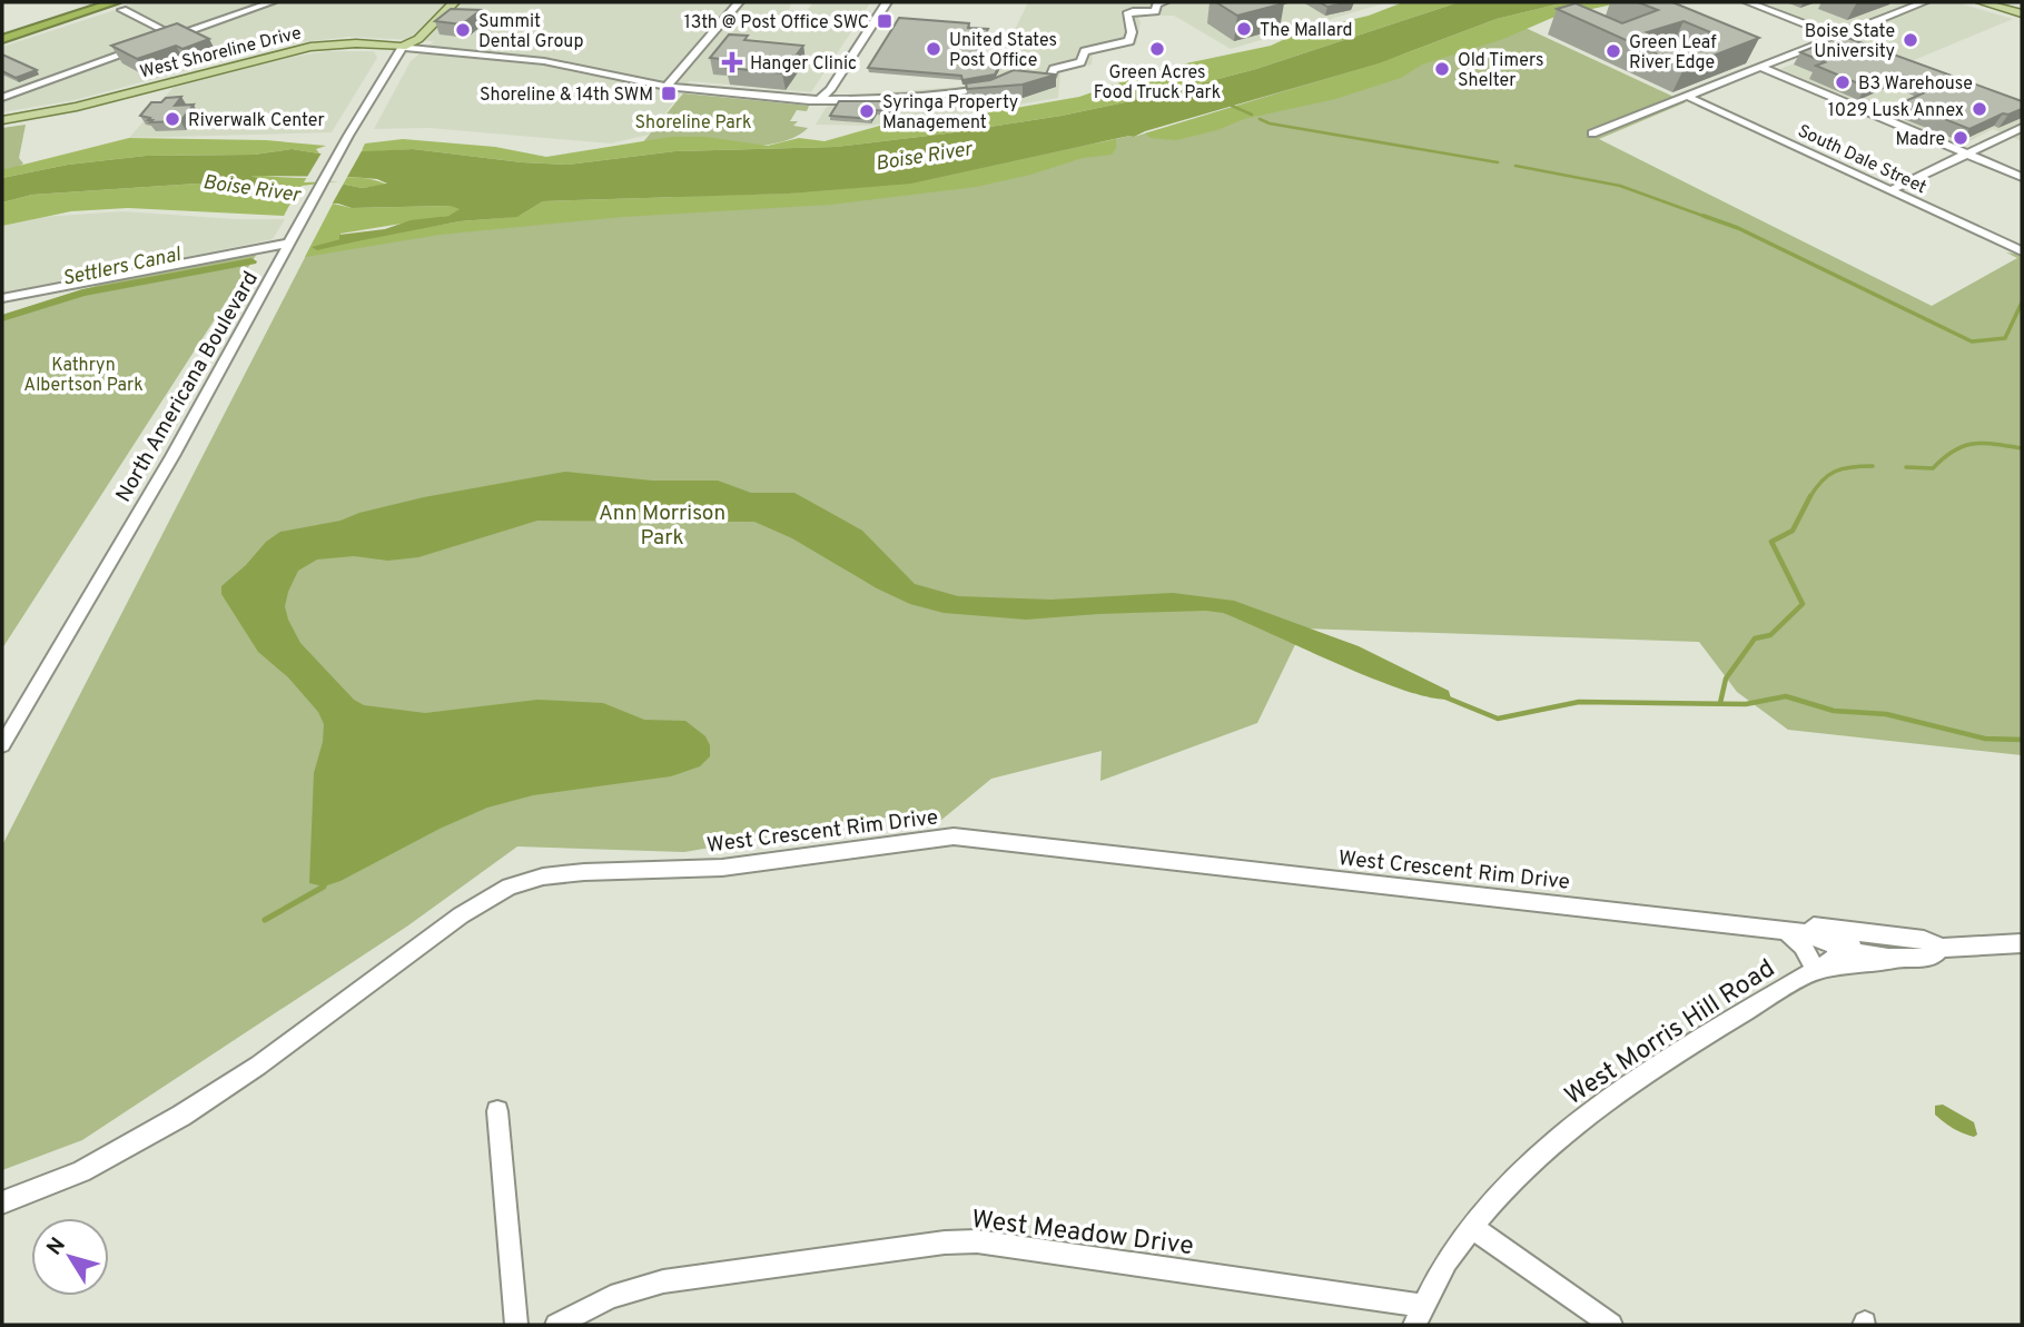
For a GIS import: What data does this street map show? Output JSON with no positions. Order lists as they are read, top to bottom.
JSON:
{
  "streets": {
    "main road": ["West Shoreline Drive"],
    "street": [
      "South Dale Street",
      "North Americana Boulevard",
      "West Crescent Rim Drive",
      "West Morris Hill Road",
      "West Meadow Drive"
    ]
  },
  "crossings": [
    ["West Shoreline Drive", "North Americana Boulevard"],
    ["West Crescent Rim Drive", "West Morris Hill Road"],
    ["West Morris Hill Road", "West Meadow Drive"]
  ],
  "water": ["Boise River", "Settlers Canal"],
  "parks": ["Shoreline Park", "Kathryn Albertson Park", "Ann Morrison Park"],
  "places": {
    "transit": ["13th @ Post Office SWC", "Shoreline & 14th SWM"],
    "other": [
      "The Mallard",
      "Summit Dental Group",
      "Boise State University",
      "United States Post Office",
      "Green Acres Food Truck Park",
      "Green Leaf River Edge",
      "Old Timers Shelter",
      "B3 Warehouse",
      "1029 Lusk Annex",
      "Syringa Property Management",
      "Riverwalk Center",
      "Madre"
    ],
    "health": ["Hanger Clinic"]
  },
  "north": "top left"
}
